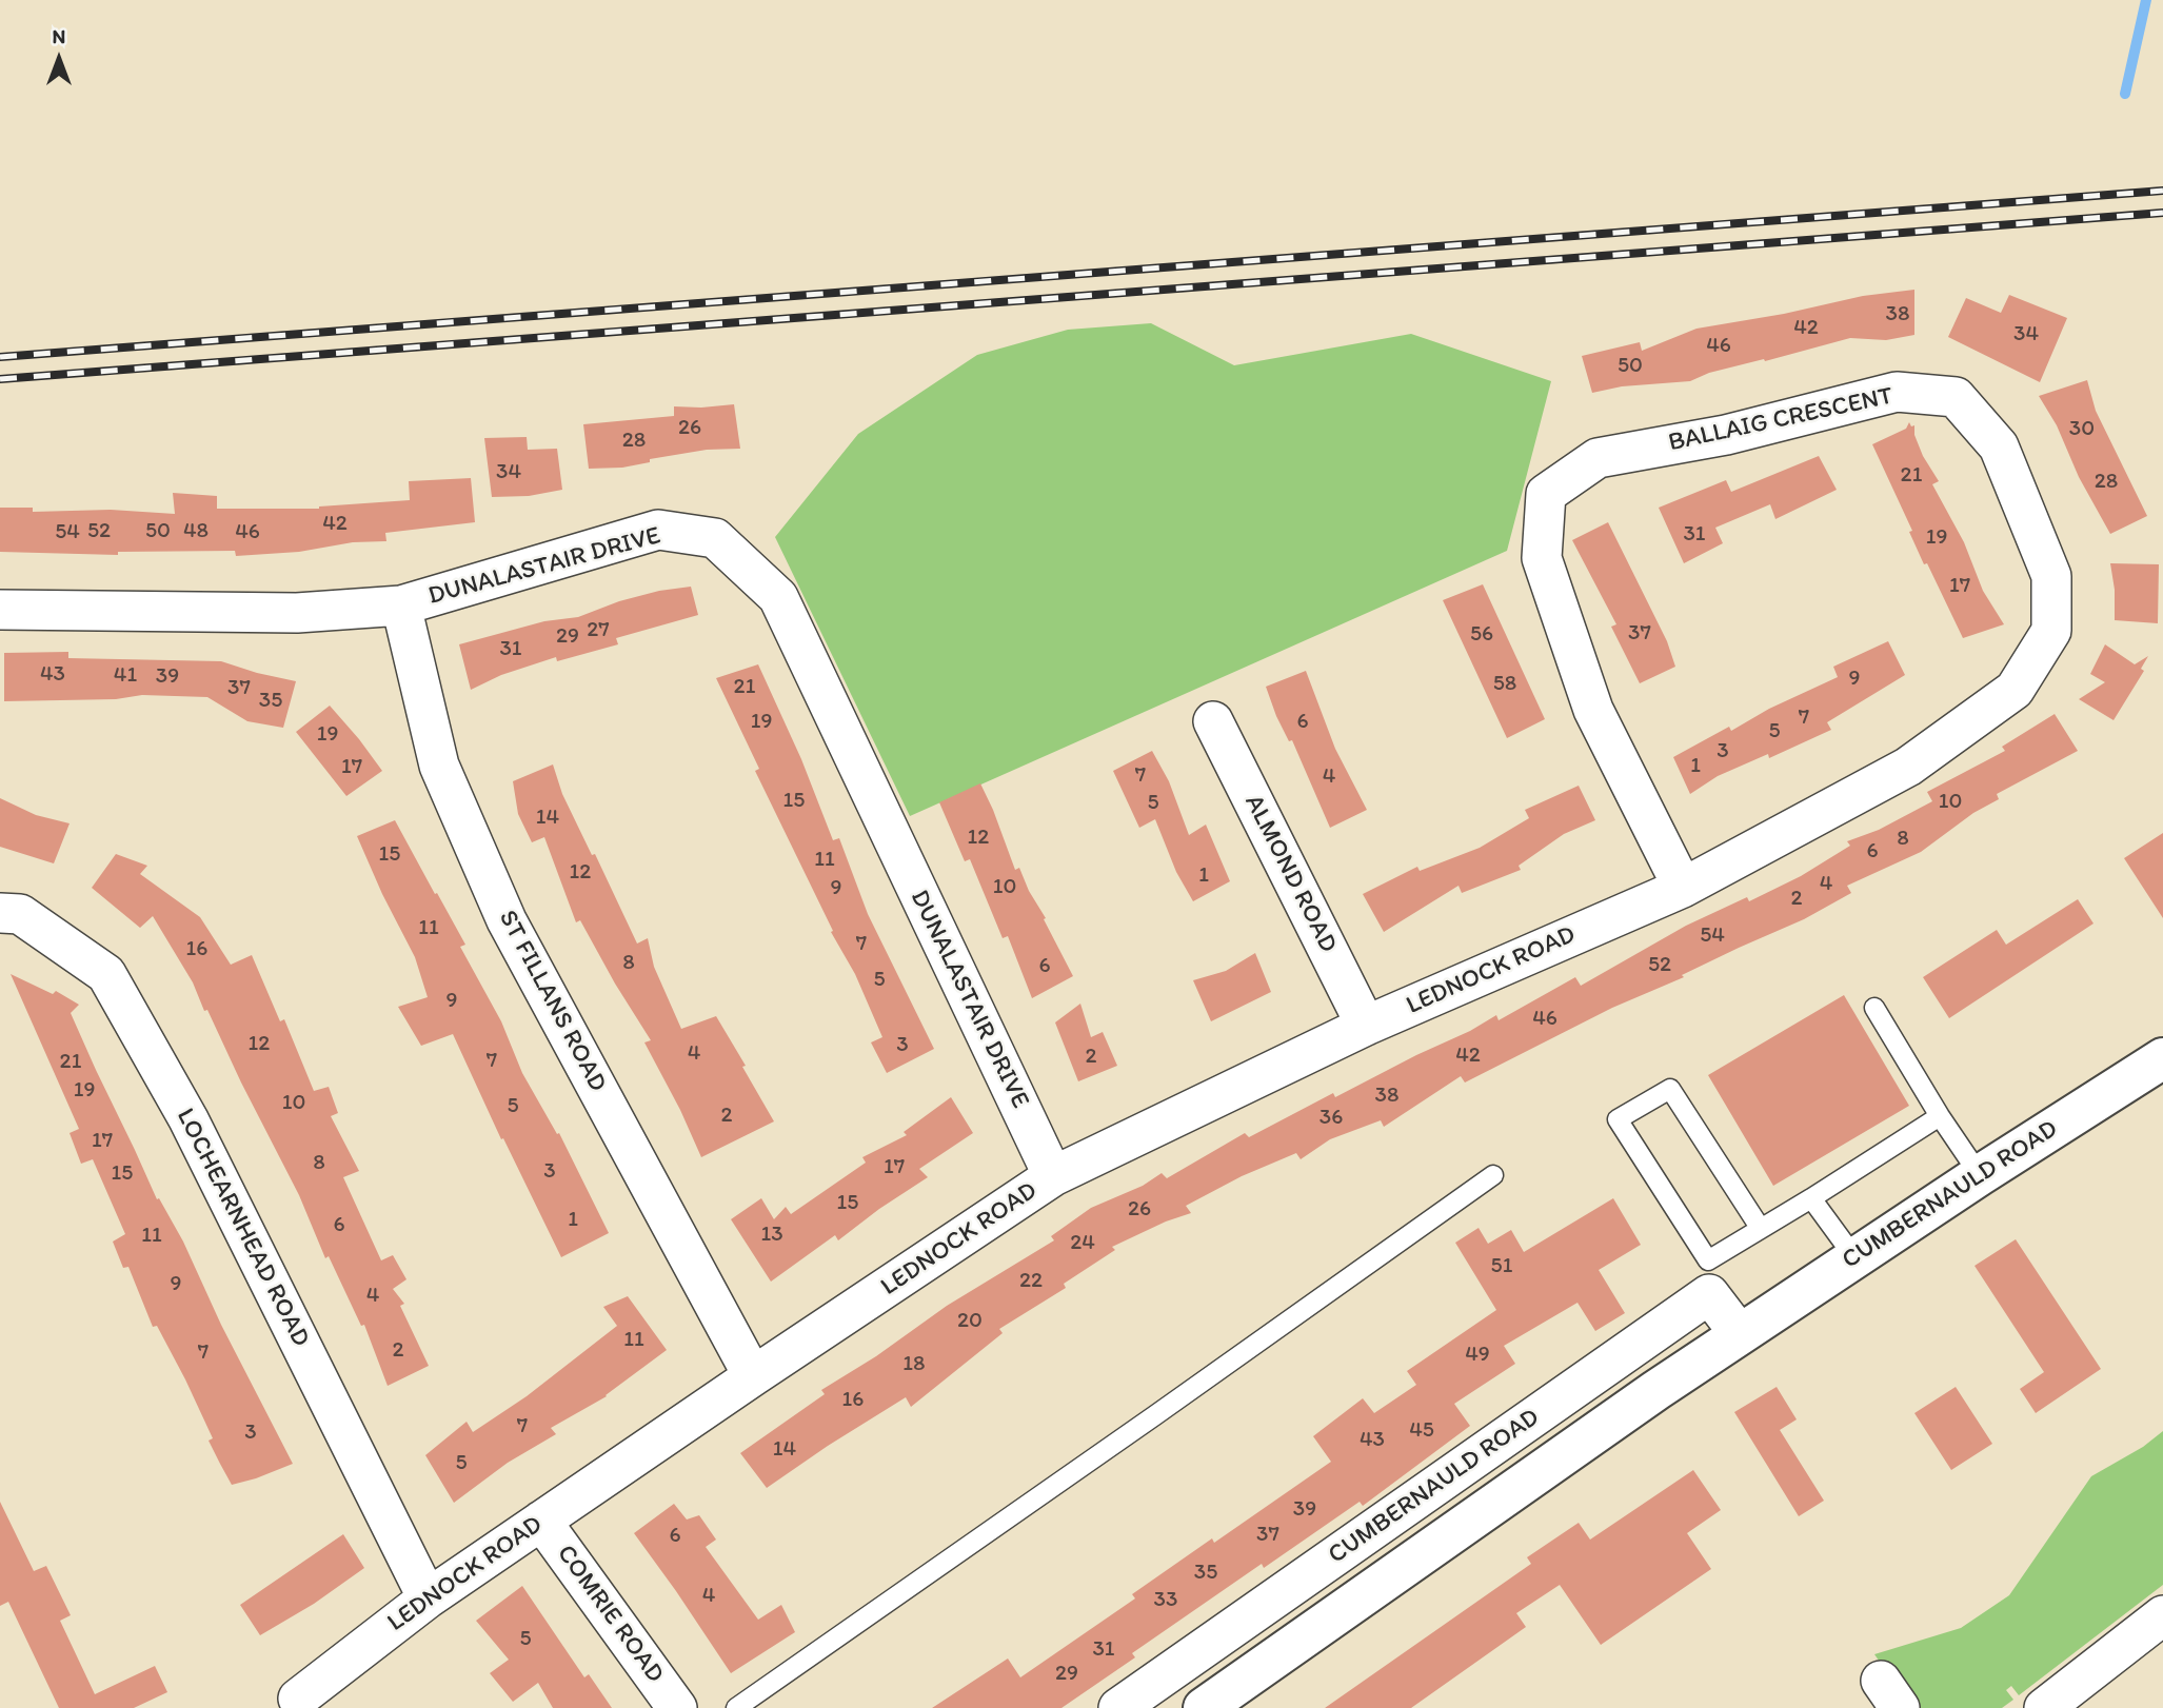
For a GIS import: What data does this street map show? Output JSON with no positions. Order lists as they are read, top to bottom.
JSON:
{
  "streets": {
    "main road": ["CUMBERNAULD ROAD"],
    "street": [
      "BALLAIG CRESCENT",
      "DUNALASTAIR DRIVE",
      "ALMOND ROAD",
      "LEDNOCK ROAD",
      "ST FILLANS ROAD",
      "LOCHEARNHEAD ROAD",
      "COMRIE ROAD"
    ]
  },
  "crossings": [
    ["BALLAIG CRESCENT", "LEDNOCK ROAD"],
    ["DUNALASTAIR DRIVE", "LEDNOCK ROAD"],
    ["DUNALASTAIR DRIVE", "ST FILLANS ROAD"],
    ["ALMOND ROAD", "LEDNOCK ROAD"],
    ["LEDNOCK ROAD", "ST FILLANS ROAD"],
    ["LEDNOCK ROAD", "LOCHEARNHEAD ROAD"],
    ["LEDNOCK ROAD", "COMRIE ROAD"]
  ],
  "house_numbers": [
    "38",
    "42",
    "34",
    "46",
    "50",
    "26",
    "30",
    "28",
    "34",
    "21",
    "28",
    "42",
    "52",
    "50",
    "48",
    "54",
    "46",
    "31",
    "19",
    "17",
    "27",
    "37",
    "56",
    "29",
    "31",
    "43",
    "41",
    "39",
    "9",
    "58",
    "21",
    "37",
    "35",
    "7",
    "19",
    "6",
    "5",
    "19",
    "3",
    "1",
    "17",
    "7",
    "4",
    "15",
    "10",
    "5",
    "14",
    "12",
    "8",
    "6",
    "15",
    "11",
    "12",
    "1",
    "4",
    "10",
    "9",
    "2",
    "11",
    "54",
    "7",
    "16",
    "8",
    "52",
    "6",
    "5",
    "9",
    "46",
    "12",
    "3",
    "4",
    "42",
    "2",
    "7",
    "21",
    "19",
    "38",
    "10",
    "5",
    "2",
    "36",
    "17",
    "8",
    "17",
    "3",
    "15",
    "15",
    "26",
    "1",
    "6",
    "13",
    "11",
    "24",
    "51",
    "22",
    "9",
    "4",
    "20",
    "11",
    "2",
    "7",
    "49",
    "18",
    "16",
    "7",
    "45",
    "3",
    "43",
    "14",
    "5",
    "39",
    "37",
    "6",
    "35",
    "4",
    "33",
    "5",
    "31",
    "29"
  ],
  "north": "top"
}
